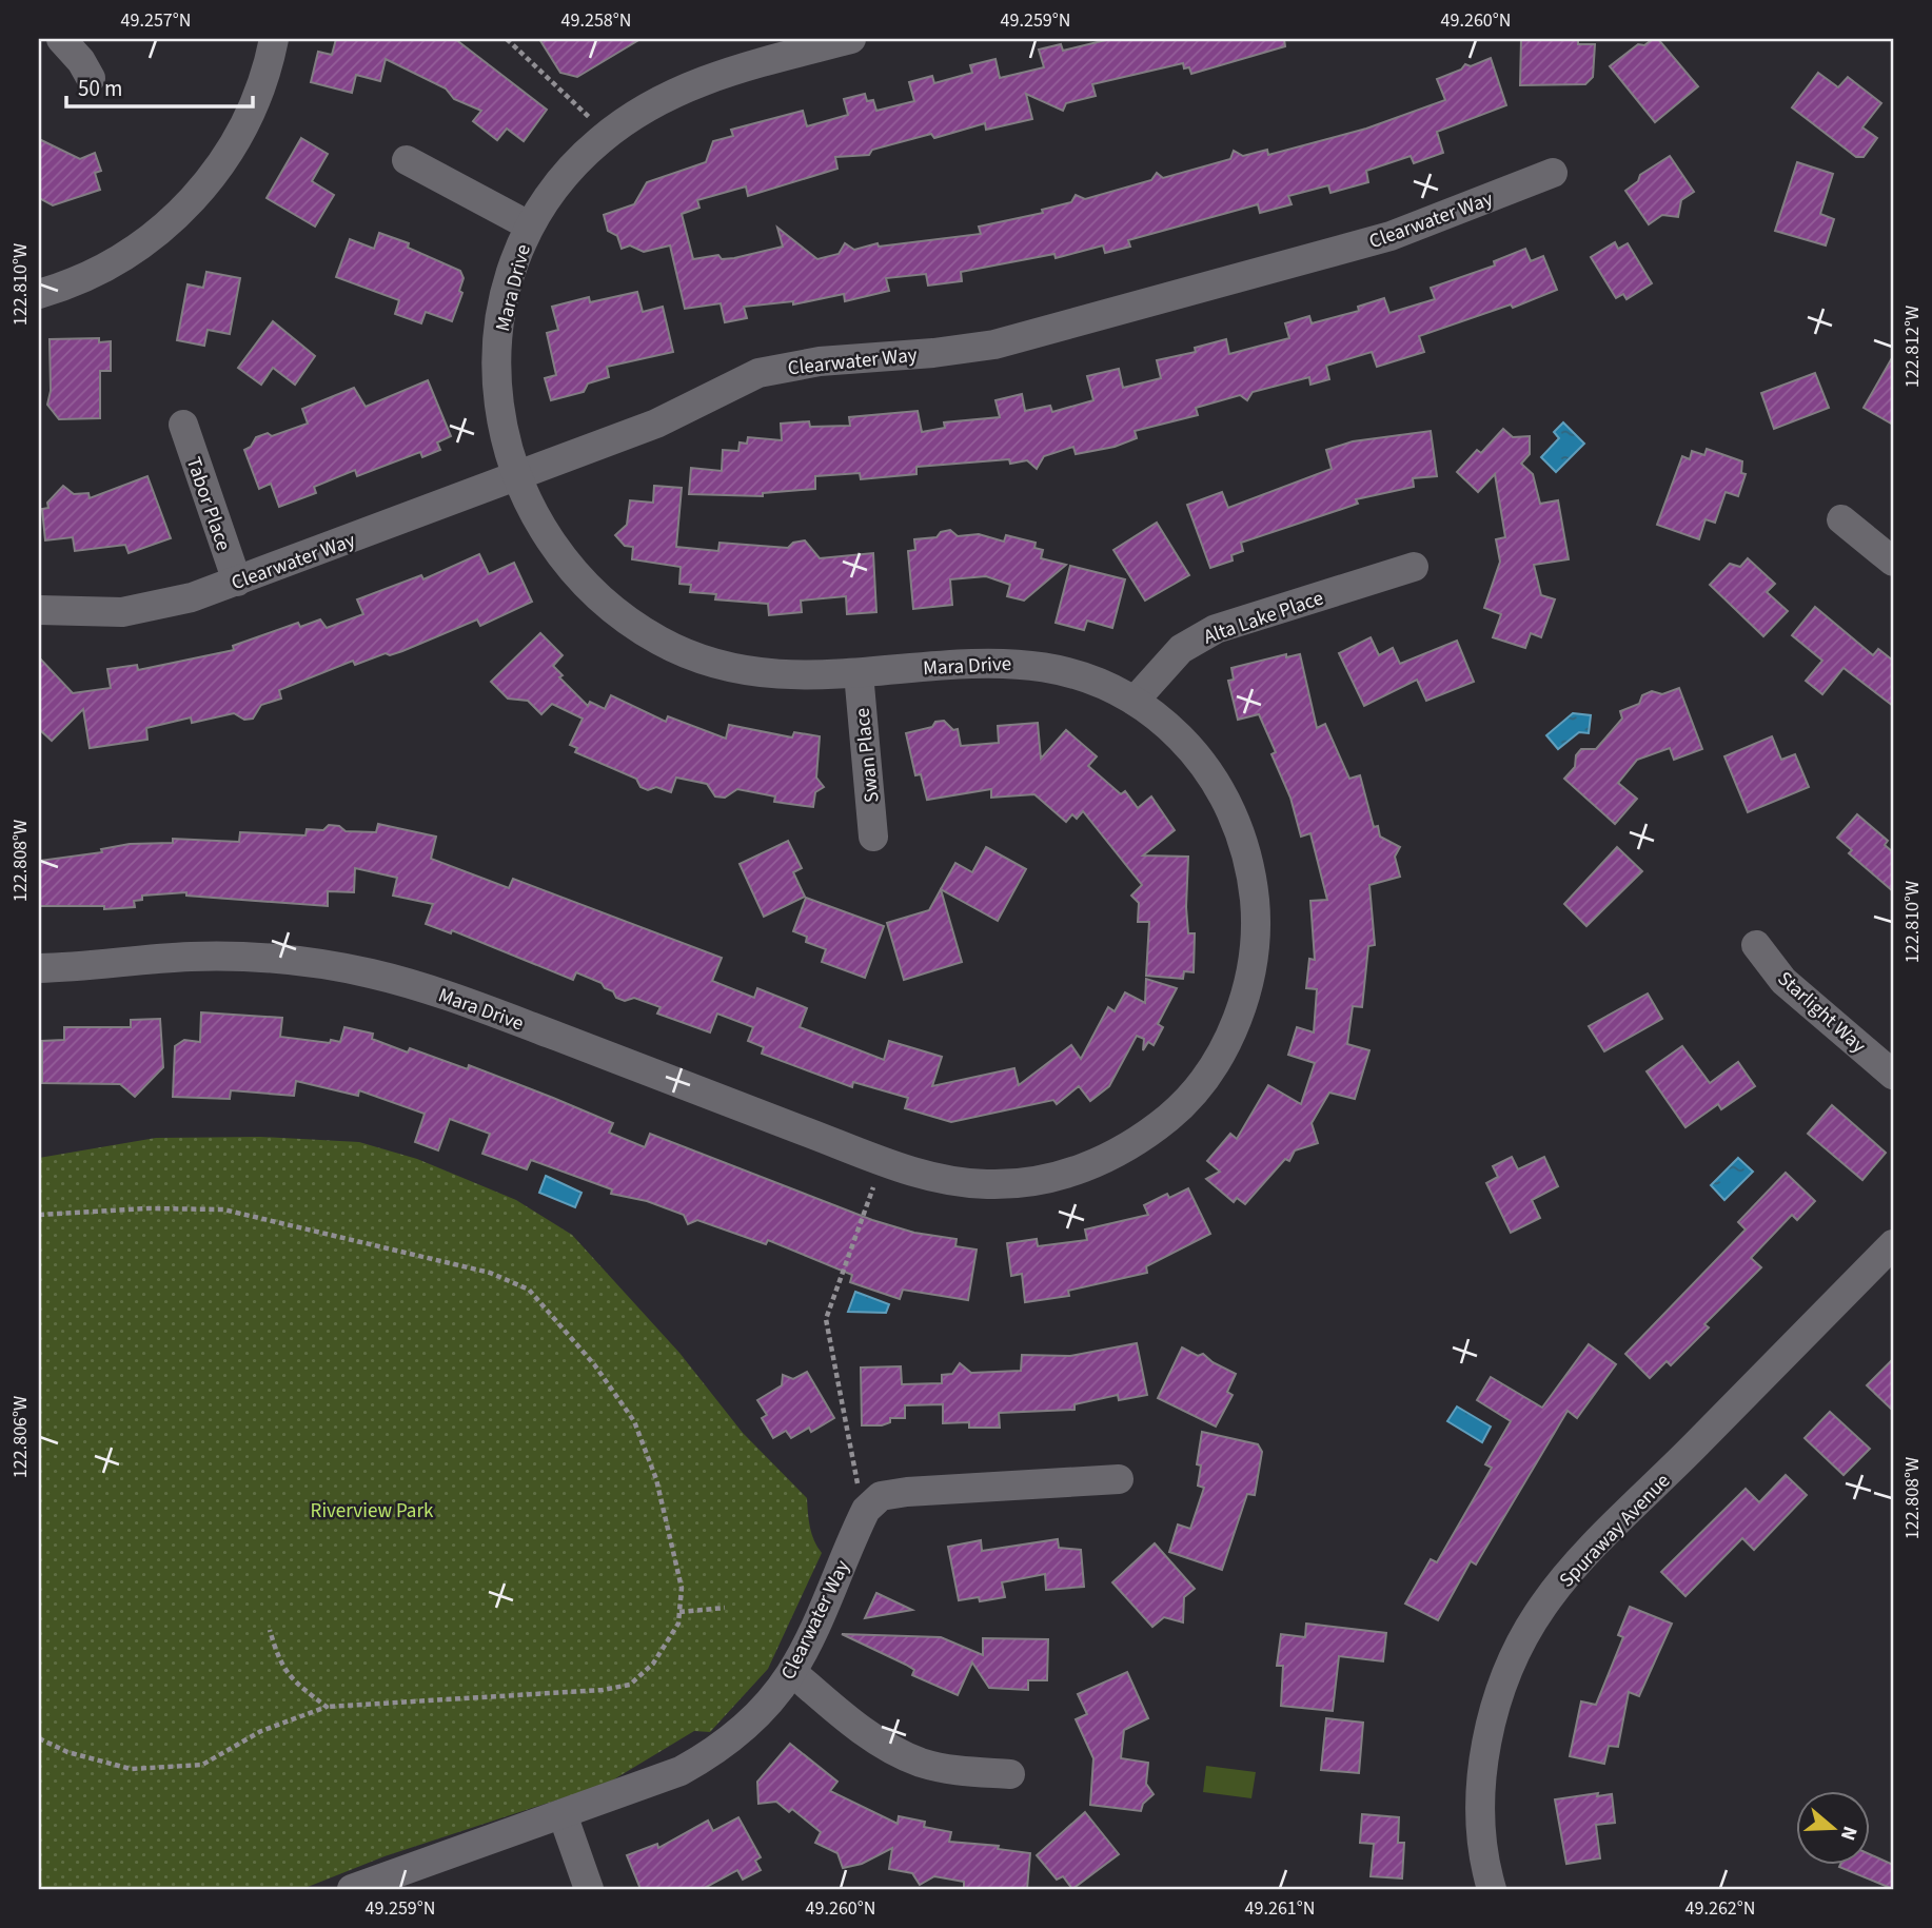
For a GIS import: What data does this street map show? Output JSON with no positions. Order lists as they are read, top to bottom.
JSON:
{
  "streets": {
    "street": [
      "Clearwater Way",
      "Mara Drive",
      "Tabor Place",
      "Alta Lake Place",
      "Swan Place",
      "Starlight Way",
      "Spuraway Avenue"
    ]
  },
  "crossings": [
    ["Clearwater Way", "Mara Drive"],
    ["Clearwater Way", "Tabor Place"],
    ["Mara Drive", "Alta Lake Place"],
    ["Mara Drive", "Swan Place"]
  ],
  "parks": ["Riverview Park"],
  "scale_bar": "50 m",
  "north": "right",
  "coordinates": [
    "49.257°N",
    "49.258°N",
    "49.259°N",
    "49.260°N",
    "122.810°W",
    "122.812°W",
    "122.808°W",
    "122.806°W",
    "49.261°N",
    "49.262°N"
  ]
}
